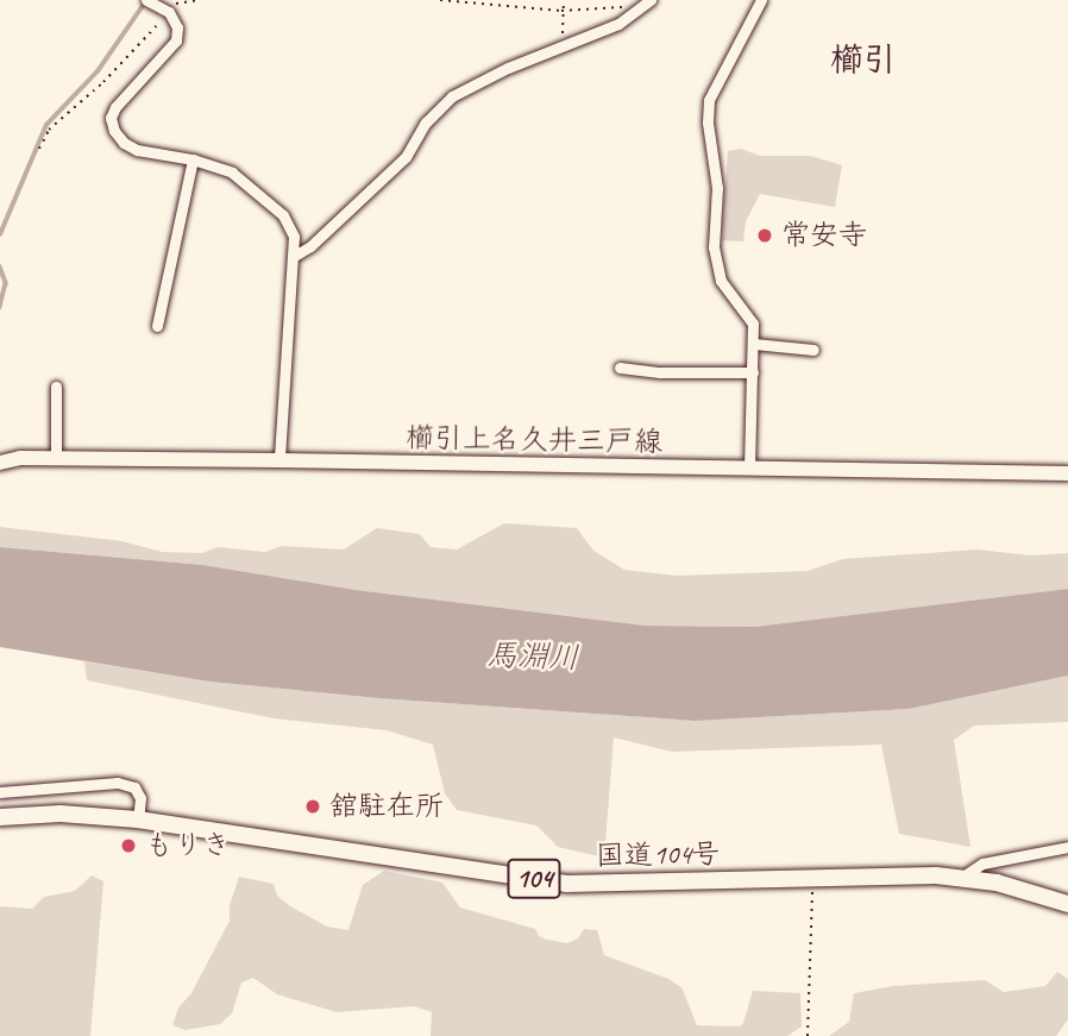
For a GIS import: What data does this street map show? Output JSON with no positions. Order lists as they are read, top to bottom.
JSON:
{
  "streets": {
    "highway": ["国道104号", "104"],
    "main road": ["櫛引上名久井三戸線"]
  },
  "districts": ["櫛引"],
  "water": ["馬淵川"],
  "places": ["常安寺", "舘駐在所", "もりき"]
}
